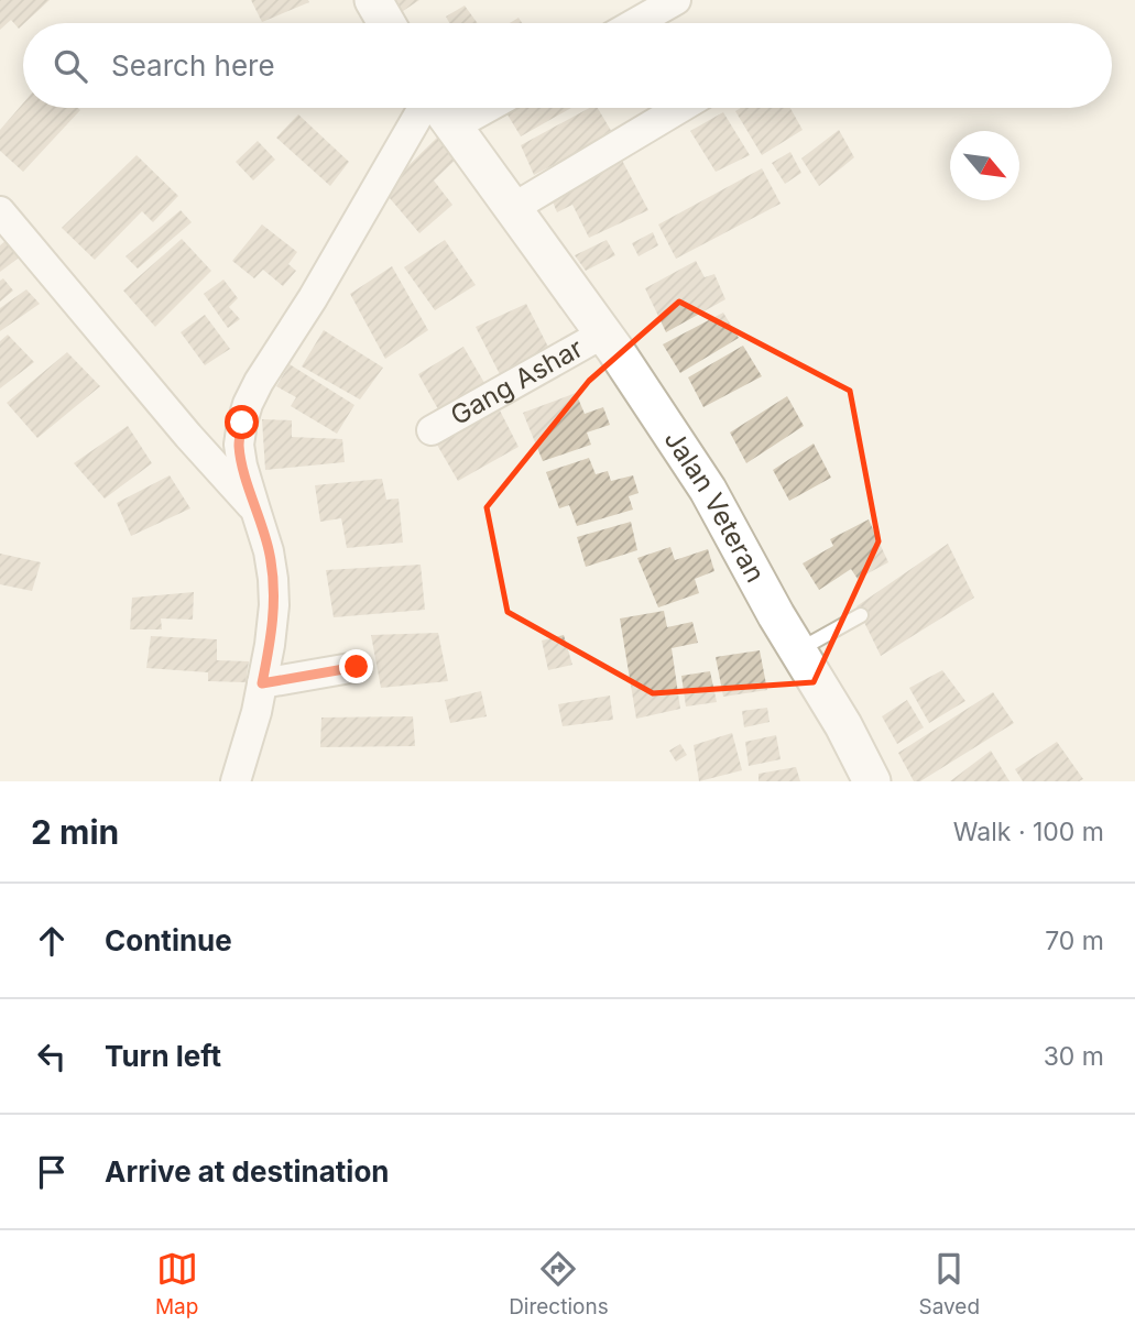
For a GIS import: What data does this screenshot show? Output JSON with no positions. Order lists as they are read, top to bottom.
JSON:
{
  "streets": {
    "street": ["Gang Ashar", "Jalan Veteran"]
  },
  "crossings": [
    ["Gang Ashar", "Jalan Veteran"]
  ],
  "north": "bottom right",
  "page": {
    "search": "Search here",
    "heading": ["2 min", "Walk · 100 m"],
    "list": [
      ["Continue", "70 m"],
      ["Turn left", "30 m"],
      "Arrive at destination"
    ],
    "nav": ["Map", "Directions", "Saved"]
  }
}
